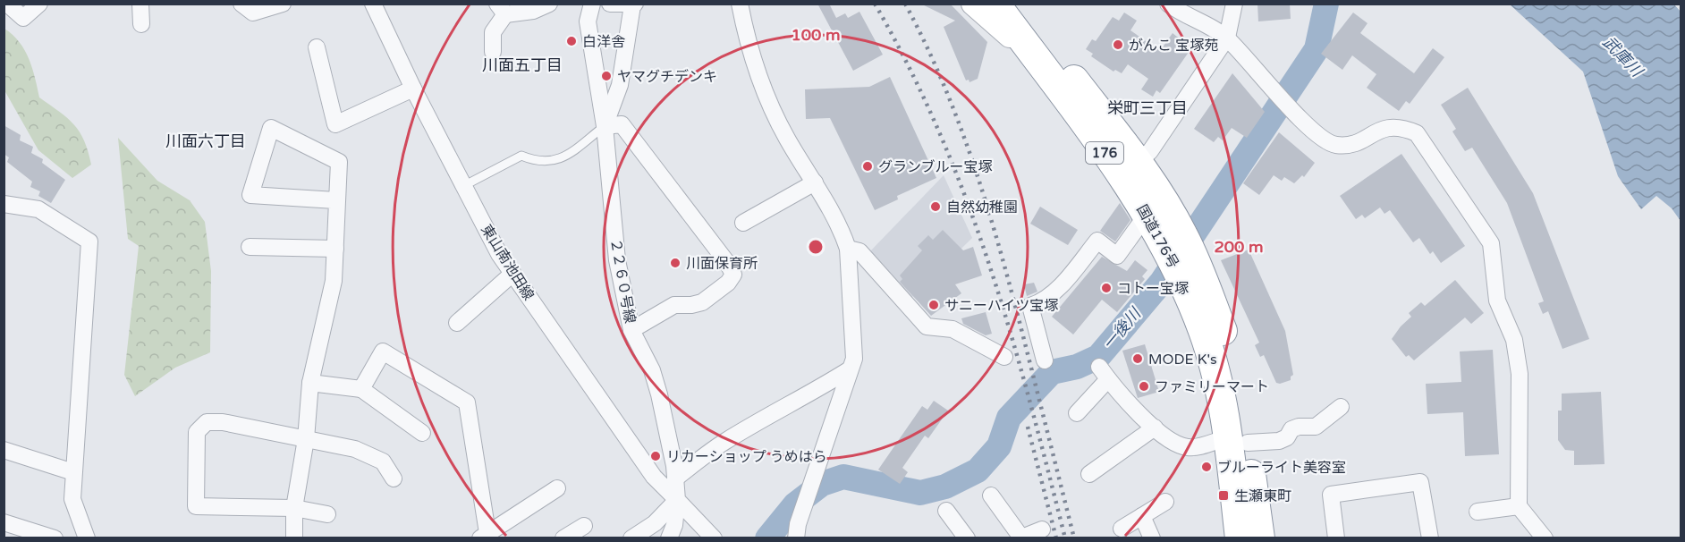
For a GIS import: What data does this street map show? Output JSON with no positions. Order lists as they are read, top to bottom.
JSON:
{
  "streets": {
    "highway": ["176", "国道176号"],
    "street": ["東山南池田線", "２２６０号線"]
  },
  "crossings": [
    ["東山南池田線", "２２６０号線"]
  ],
  "districts": ["川面五丁目", "栄町三丁目", "川面六丁目"],
  "water": ["武庫川", "一後川"],
  "places": {
    "other": [
      "白洋舎",
      "がんこ 宝塚苑",
      "ヤマグチデンキ",
      "グランブルー宝塚",
      "自然幼稚園",
      "川面保育所",
      "コトー宝塚",
      "サニーハイツ宝塚",
      "MODE K's",
      "ファミリーマート",
      "リカーショップ うめはら",
      "ブルーライト美容室"
    ],
    "transit": ["生瀬東町"]
  },
  "rings": ["100 m", "200 m"]
}
